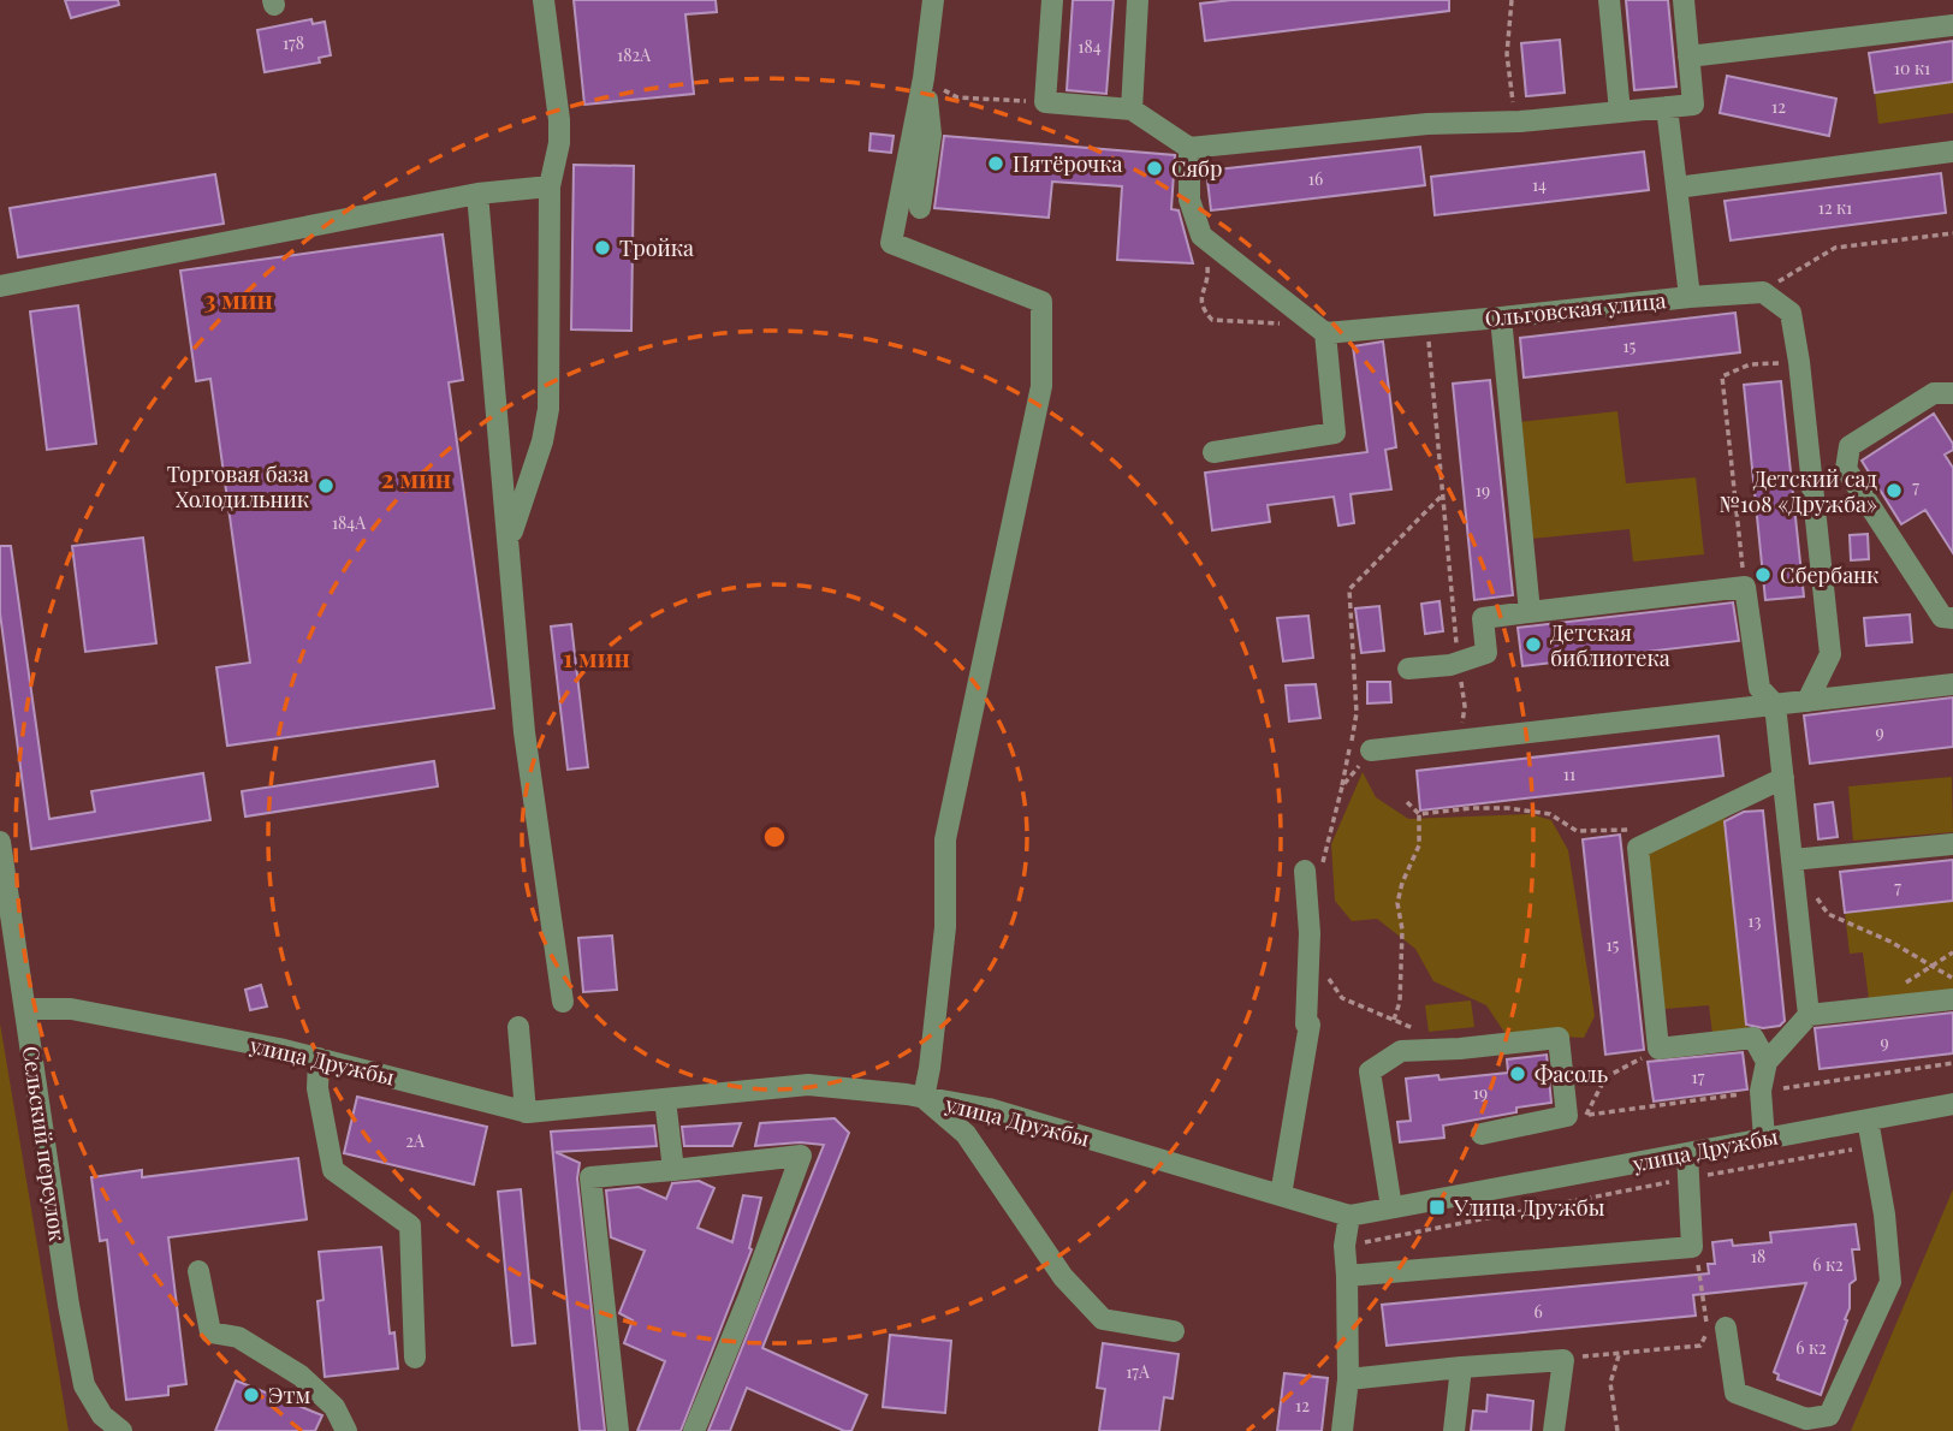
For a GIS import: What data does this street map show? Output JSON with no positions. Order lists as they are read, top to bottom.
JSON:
{
  "streets": {
    "street": ["Ольговская улица", "улица Дружбы", "Сельский переулок"]
  },
  "crossings": [
    ["улица Дружбы", "Сельский переулок"]
  ],
  "places": {
    "other": [
      "Пятёрочка",
      "Сябр",
      "Тройка",
      "Торговая база Холодильник",
      "Детский сад №108 «Дружба»",
      "Сбербанк",
      "Детская библиотека",
      "Фасоль",
      "Этм"
    ],
    "transit": ["Улица Дружбы"]
  },
  "house_numbers": [
    "178",
    "184",
    "182А",
    "10 к1",
    "12",
    "16",
    "14",
    "12 к1",
    "15",
    "7",
    "19",
    "184А",
    "9",
    "11",
    "7",
    "13",
    "15",
    "9",
    "17",
    "19",
    "2А",
    "18",
    "6 к2",
    "6",
    "6 к2",
    "17А",
    "12"
  ],
  "rings": ["3 мин", "2 мин", "1 мин"]
}
